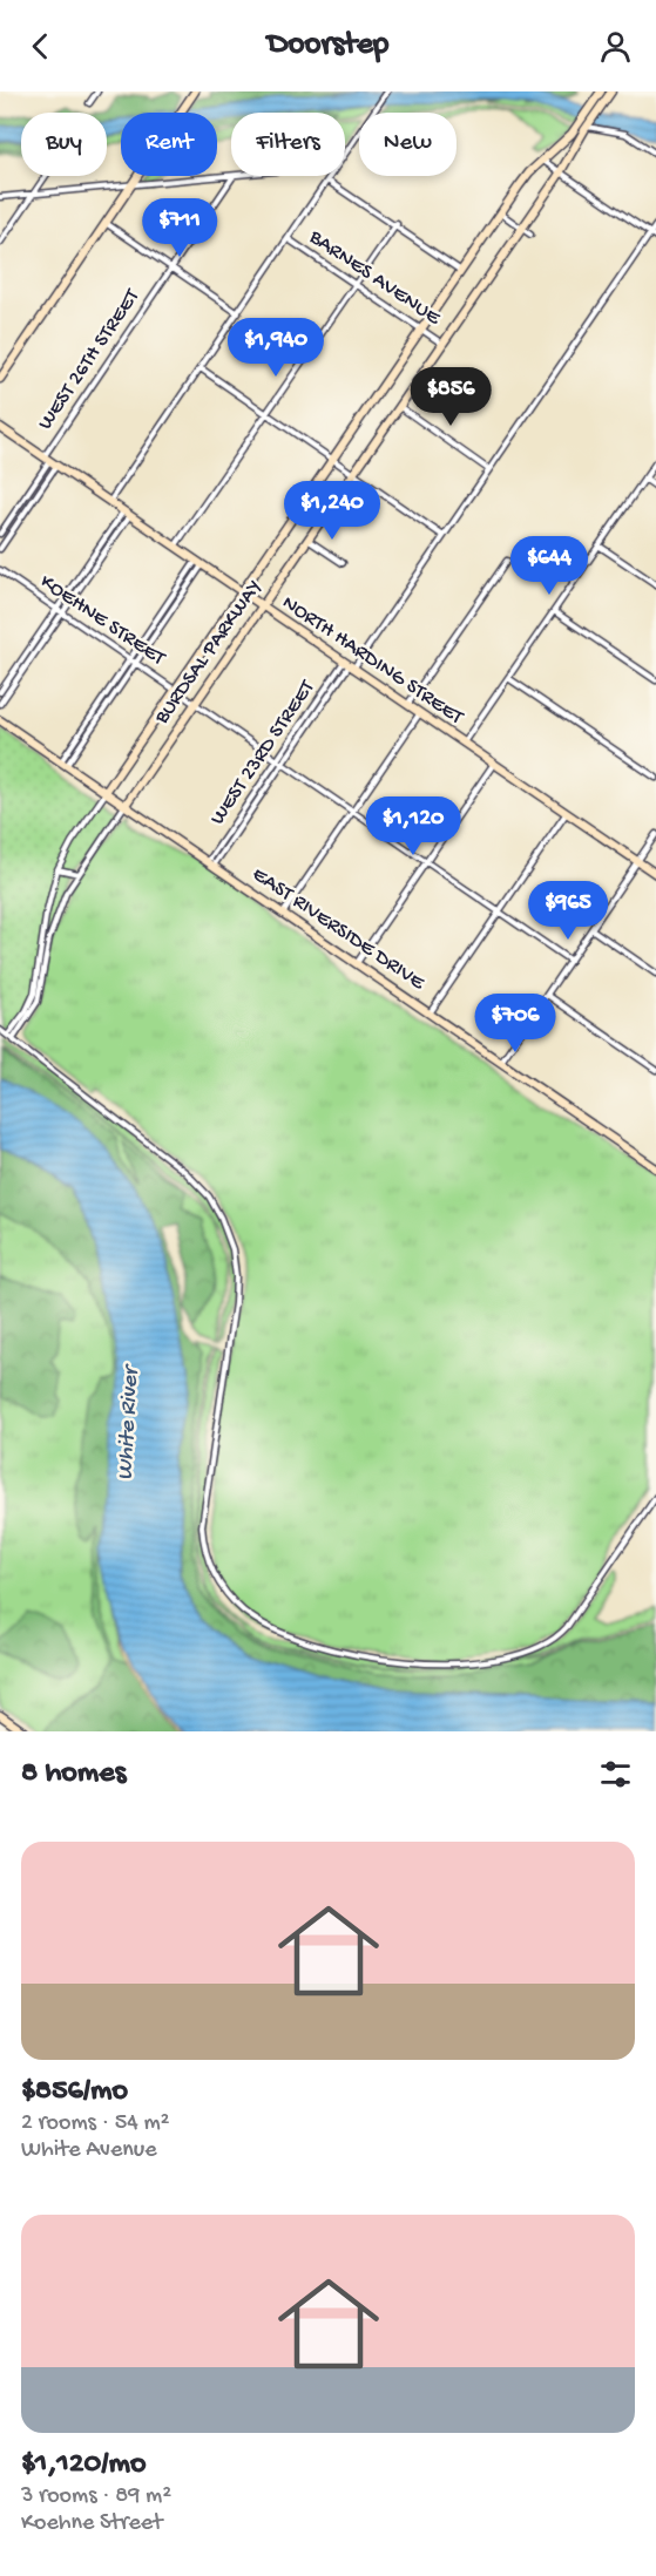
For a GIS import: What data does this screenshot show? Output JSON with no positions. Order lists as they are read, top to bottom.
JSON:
{
  "streets": {
    "street": [
      "BARNES AVENUE",
      "WEST 26TH STREET",
      "KOEHNE STREET",
      "BURDSAL PARKWAY",
      "NORTH HARDING STREET",
      "WEST 23RD STREET",
      "EAST RIVERSIDE DRIVE"
    ]
  },
  "crossings": [
    ["BARNES AVENUE", "BURDSAL PARKWAY"],
    ["WEST 26TH STREET", "NORTH HARDING STREET"],
    ["KOEHNE STREET", "BURDSAL PARKWAY"],
    ["KOEHNE STREET", "WEST 23RD STREET"],
    ["BURDSAL PARKWAY", "NORTH HARDING STREET"],
    ["BURDSAL PARKWAY", "EAST RIVERSIDE DRIVE"],
    ["NORTH HARDING STREET", "WEST 23RD STREET"],
    ["WEST 23RD STREET", "EAST RIVERSIDE DRIVE"]
  ],
  "water": ["White River"],
  "page": {
    "header": "Doorstep",
    "chip": [
      "Buy",
      "Rent",
      "Filters",
      "New"
    ],
    "price": [
      "$711",
      "$1,940",
      "$856",
      "$1,240",
      "$644",
      "$1,120",
      "$965",
      "$706"
    ],
    "heading": "8 homes",
    "list": [
      {
        "name": "$856/mo",
        "note": "2 rooms · 54 m² · White Avenue"
      },
      {
        "name": "$1,120/mo",
        "note": "3 rooms · 89 m² · Koehne Street"
      }
    ]
  }
}
